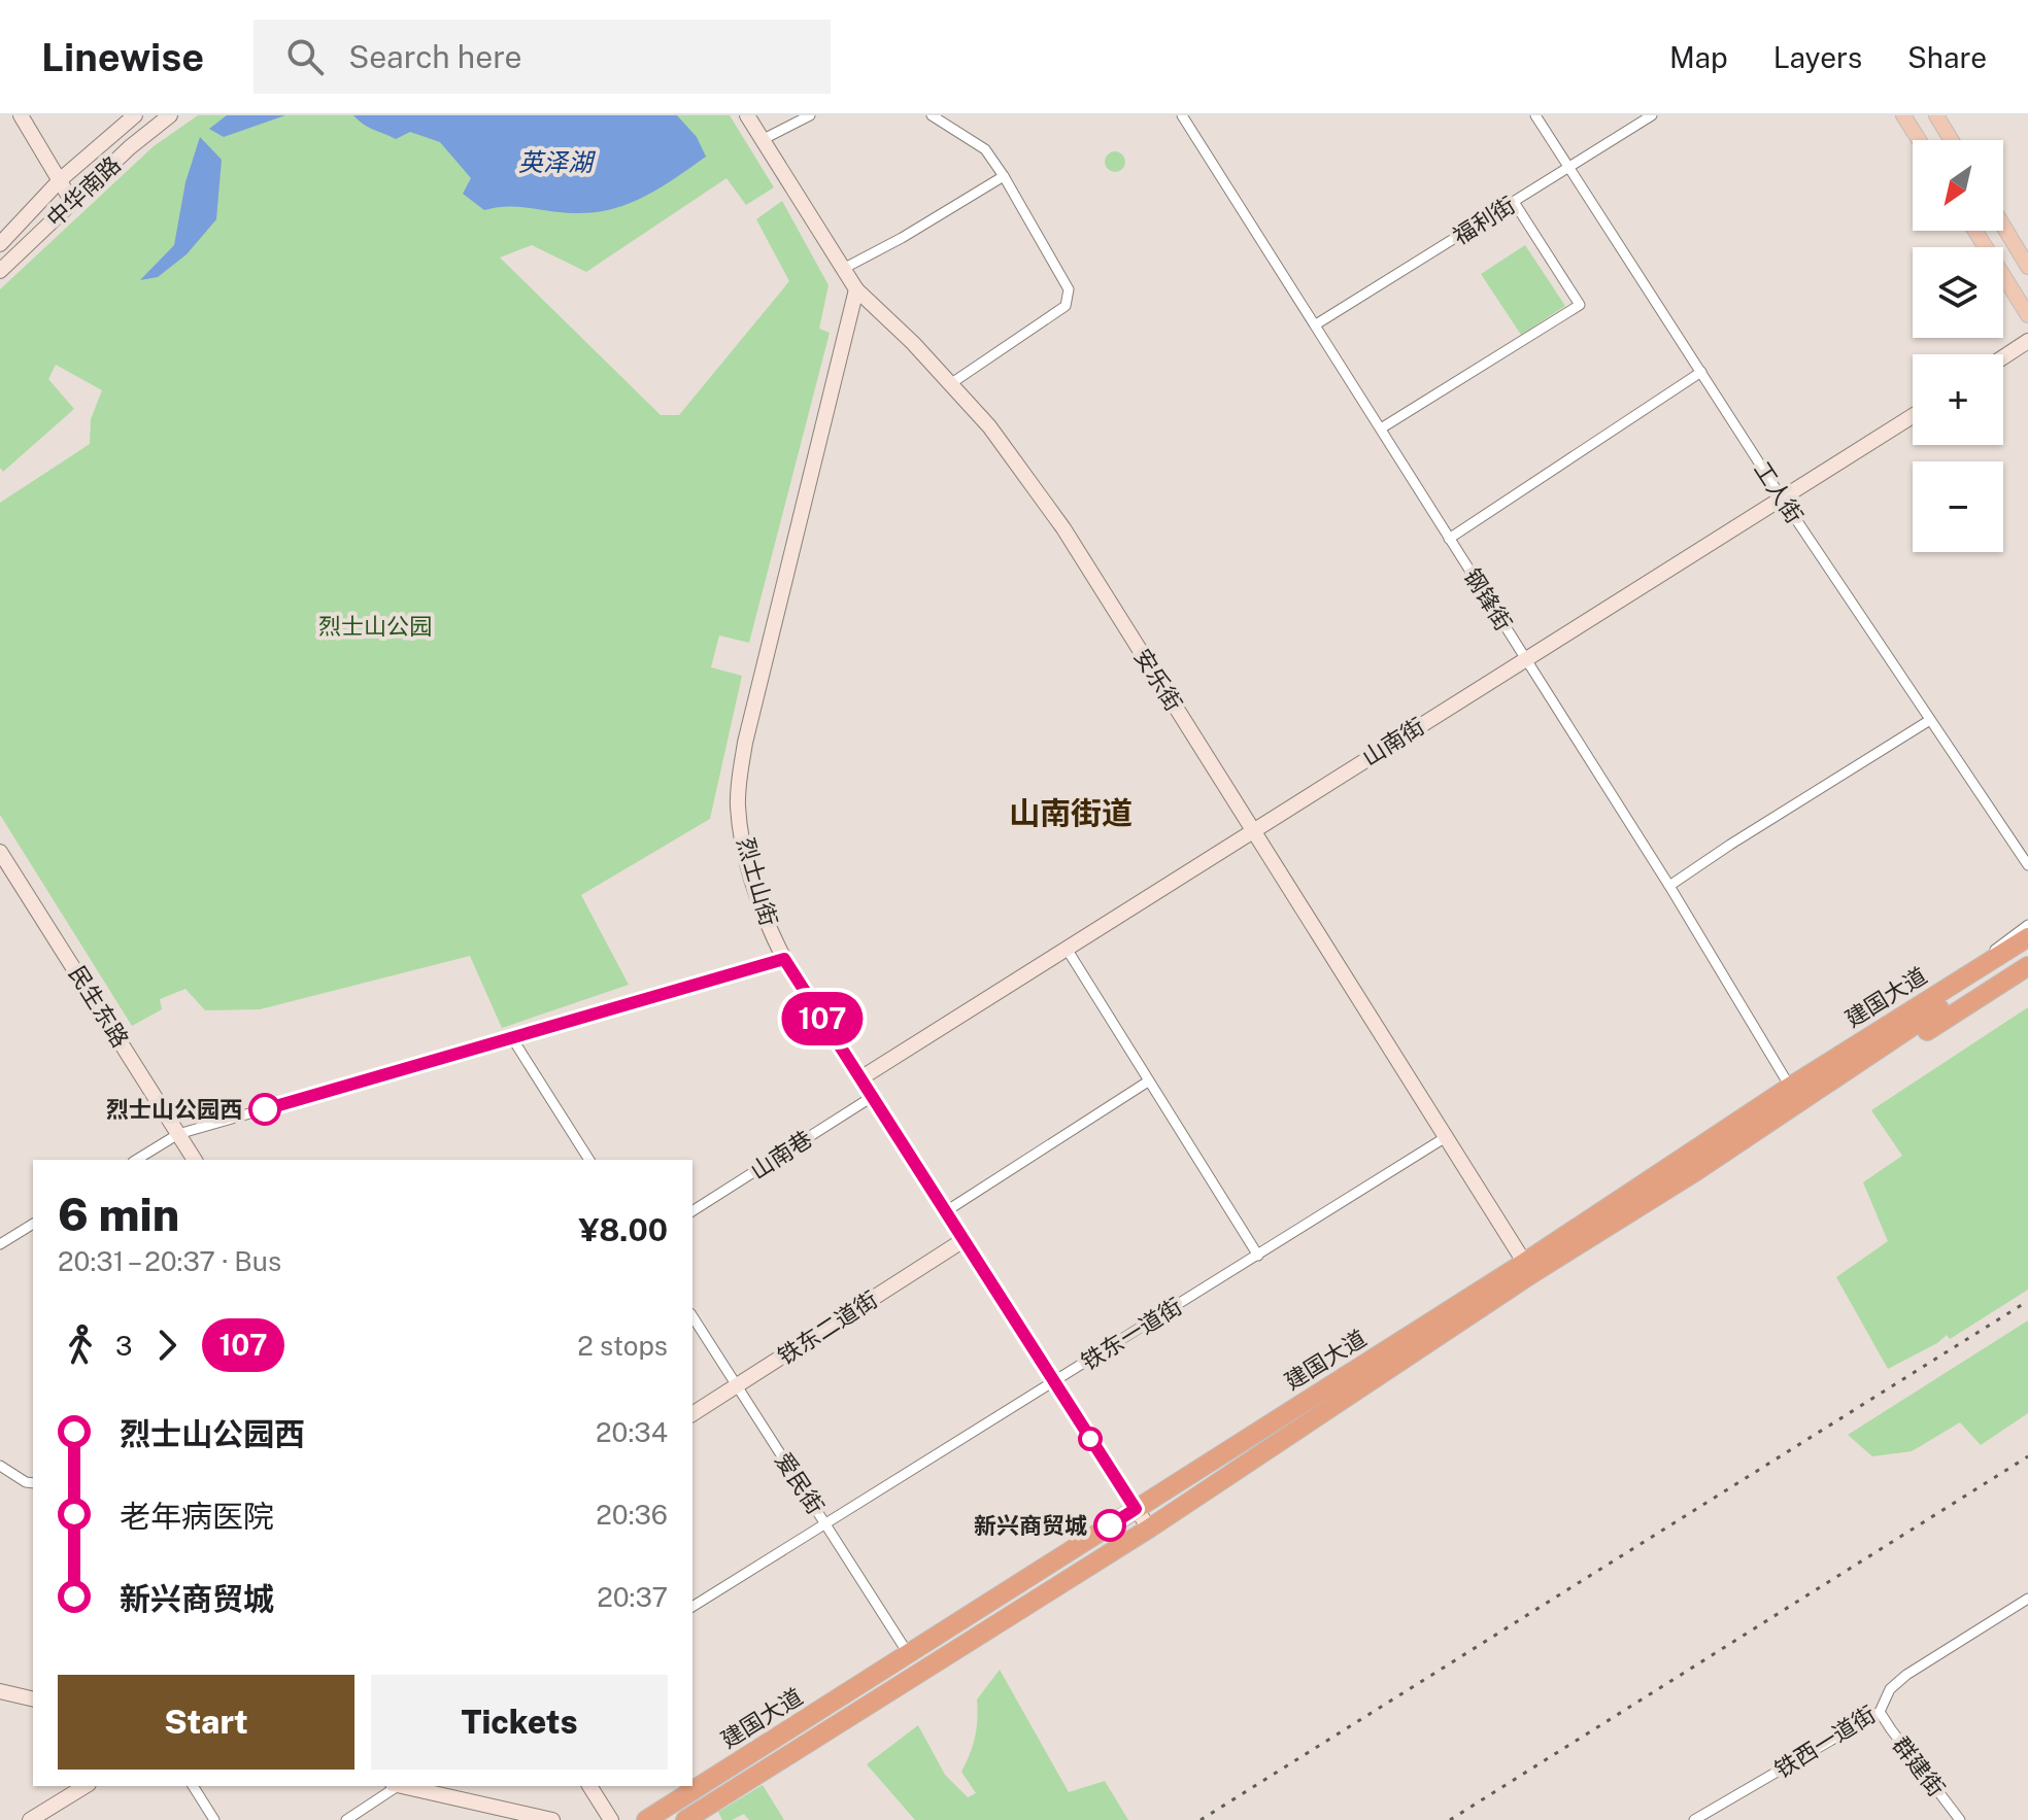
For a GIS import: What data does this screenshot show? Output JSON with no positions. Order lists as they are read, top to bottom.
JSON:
{
  "streets": {
    "highway": ["建国大道"],
    "main road": [
      "中华南路",
      "安乐街",
      "山南街",
      "烈士山街",
      "民生东路",
      "铁东二道街"
    ],
    "street": [
      "福利街",
      "工人街",
      "钢锋街",
      "山南巷",
      "铁东一道街",
      "爱民街",
      "铁西一道街",
      "群建街"
    ]
  },
  "crossings": [
    ["福利街", "工人街"],
    ["福利街", "钢锋街"],
    ["工人街", "山南街"],
    ["钢锋街", "山南街"],
    ["钢锋街", "建国大道"],
    ["安乐街", "山南街"],
    ["安乐街", "烈士山街"],
    ["安乐街", "建国大道"],
    ["安乐街", "铁东一道街"],
    ["山南街", "烈士山街"],
    ["烈士山街", "建国大道"],
    ["烈士山街", "山南巷"],
    ["烈士山街", "铁东二道街"],
    ["烈士山街", "铁东一道街"],
    ["建国大道", "爱民街"],
    ["铁东二道街", "爱民街"],
    ["铁东一道街", "爱民街"],
    ["铁西一道街", "群建街"]
  ],
  "districts": ["山南街道"],
  "water": ["英泽湖"],
  "parks": ["烈士山公园"],
  "places": ["烈士山公园西", "新兴商贸城"],
  "lines": ["bus line 107"],
  "north": "bottom left",
  "page": {
    "header": "Linewise",
    "search": "Search here",
    "nav": ["Map", "Layers", "Share"],
    "on_map": "107",
    "map_buttons": ["+", "−"],
    "heading": ["6 min", "20:31 – 20:37 · Bus", "¥8.00"],
    "legs": ["3", "107", "2 stops"],
    "list": [
      {
        "name": "烈士山公园西",
        "value": "20:34"
      },
      {
        "name": "老年病医院",
        "value": "20:36"
      },
      {
        "name": "新兴商贸城",
        "value": "20:37"
      }
    ],
    "buttons": ["Start", "Tickets"]
  }
}
